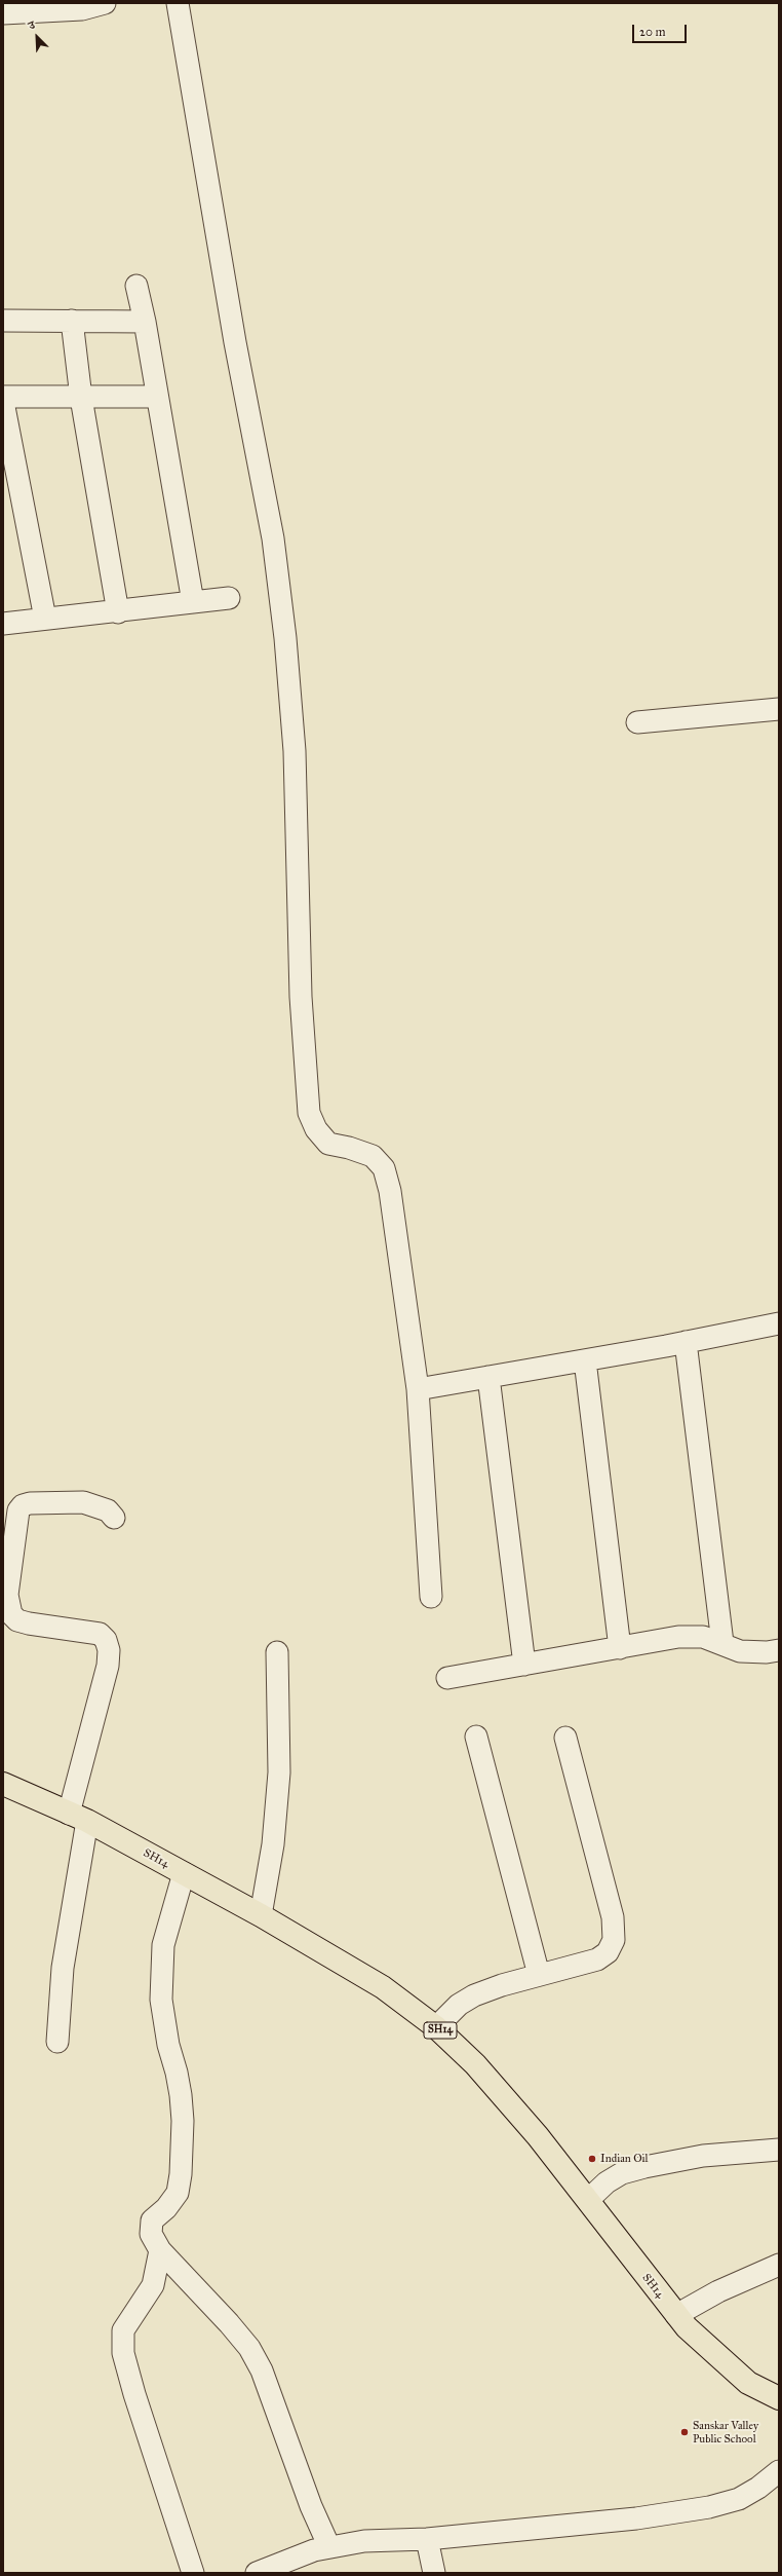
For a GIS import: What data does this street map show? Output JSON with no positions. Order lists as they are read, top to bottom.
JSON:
{
  "streets": {
    "main road": ["SH14"]
  },
  "places": ["Indian Oil", "Sanskar Valley Public School"],
  "scale_bar": "20 m",
  "north": "top left"
}
